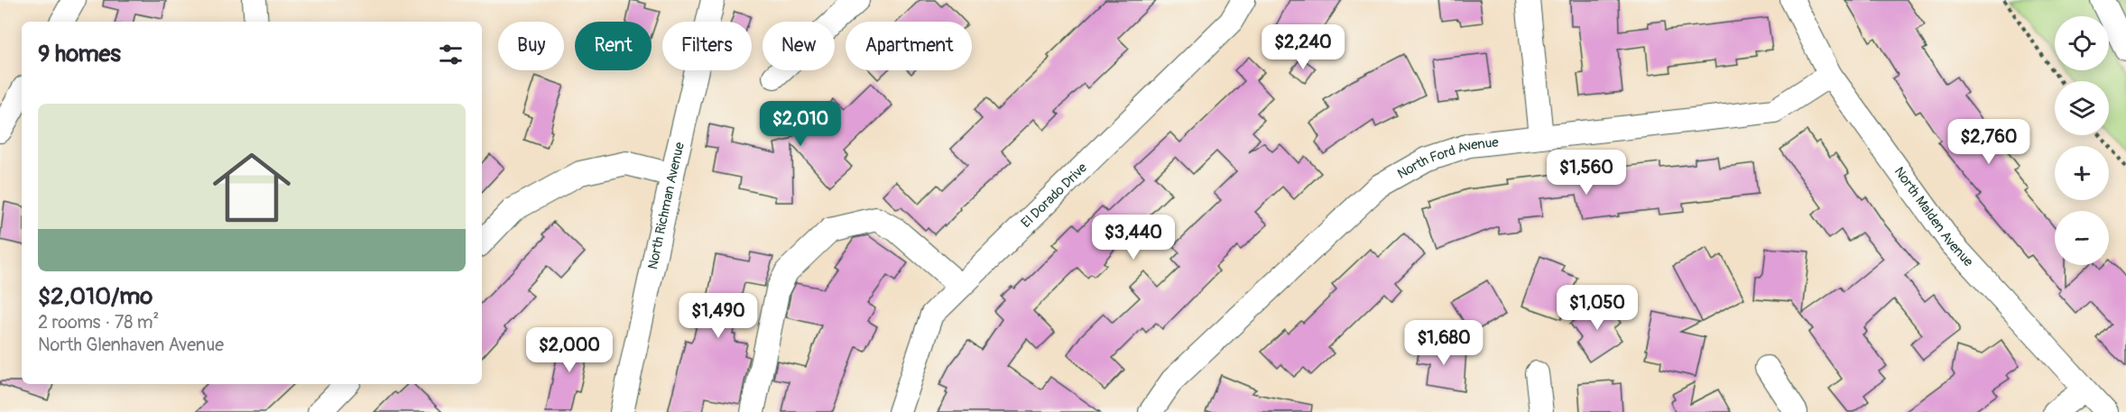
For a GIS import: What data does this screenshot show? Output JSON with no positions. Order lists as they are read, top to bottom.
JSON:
{
  "streets": {
    "street": [
      "North Ford Avenue",
      "El Dorado Drive",
      "North Richman Avenue",
      "North Malden Avenue"
    ]
  },
  "crossings": [
    ["North Ford Avenue", "North Malden Avenue"]
  ],
  "page": {
    "map_buttons": ["+", "−"],
    "chip": [
      "Buy",
      "Rent",
      "Filters",
      "New",
      "Apartment"
    ],
    "heading": "9 homes",
    "price": [
      "$2,240",
      "$2,010",
      "$2,760",
      "$1,560",
      "$3,440",
      "$1,050",
      "$1,490",
      "$1,680",
      "$2,000"
    ],
    "list": [
      {
        "name": "$2,010/mo",
        "note": "2 rooms · 78 m² · North Glenhaven Avenue"
      }
    ]
  }
}
